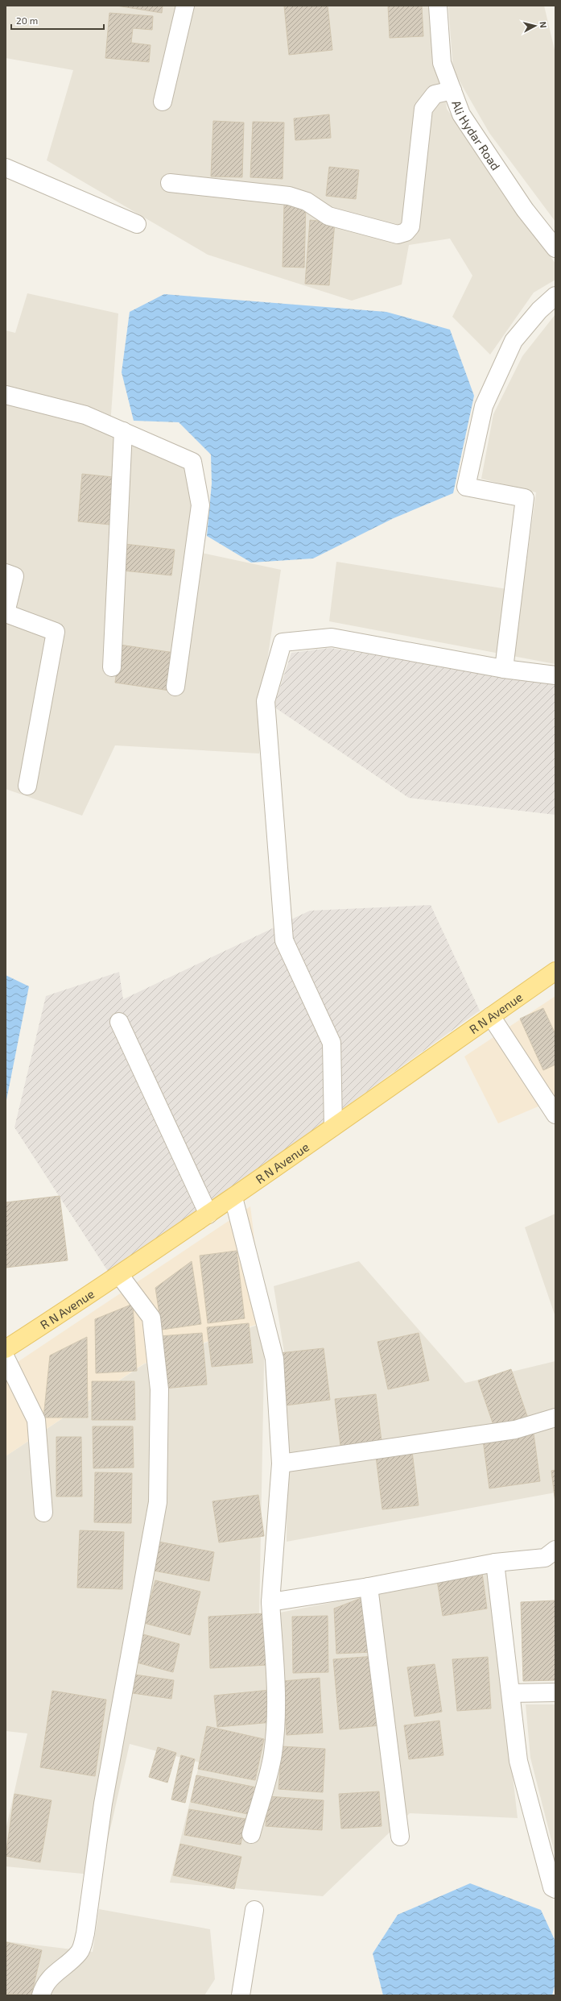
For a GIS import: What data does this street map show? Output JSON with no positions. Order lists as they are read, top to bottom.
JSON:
{
  "streets": {
    "main road": ["R N Avenue"],
    "street": ["Ali Hydar Road"]
  },
  "scale_bar": "20 m",
  "north": "right"
}
